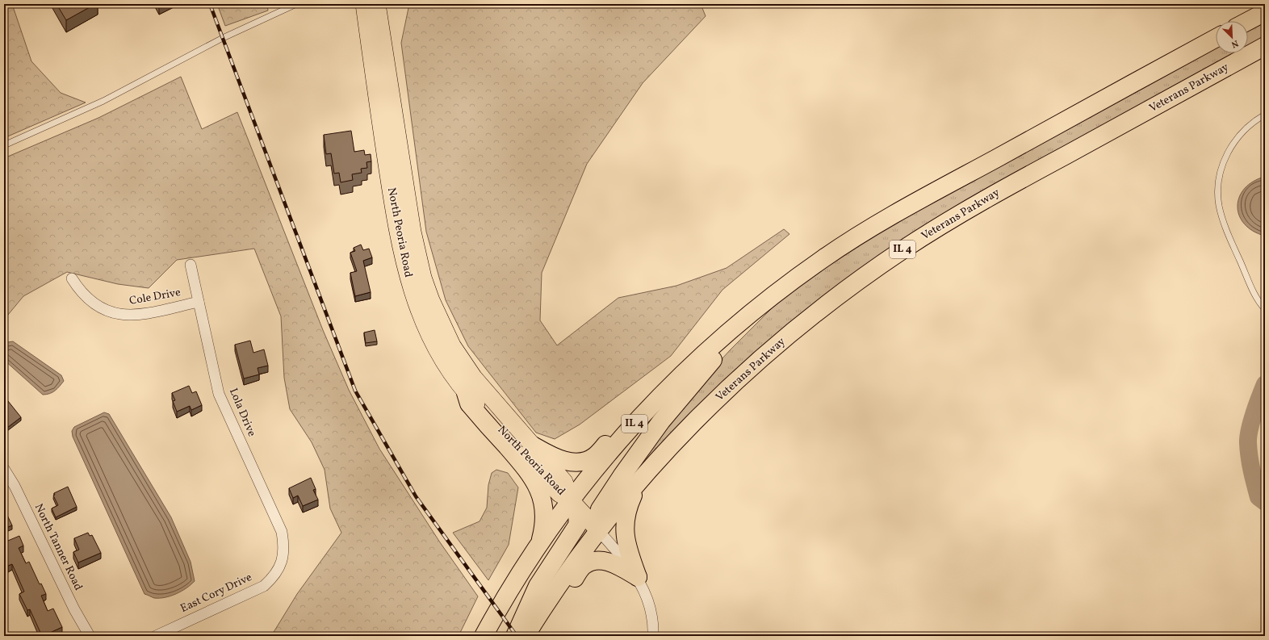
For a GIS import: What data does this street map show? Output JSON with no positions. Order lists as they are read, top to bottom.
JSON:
{
  "streets": {
    "highway": ["Veterans Parkway", "North Peoria Road", "IL 4"],
    "street": [
      "Cole Drive",
      "Lola Drive",
      "North Tanner Road",
      "East Cory Drive"
    ]
  },
  "crossings": [
    ["Veterans Parkway", "North Peoria Road"],
    ["North Peoria Road", "IL 4"],
    ["Cole Drive", "Lola Drive"],
    ["Lola Drive", "East Cory Drive"]
  ],
  "north": "bottom right"
}
